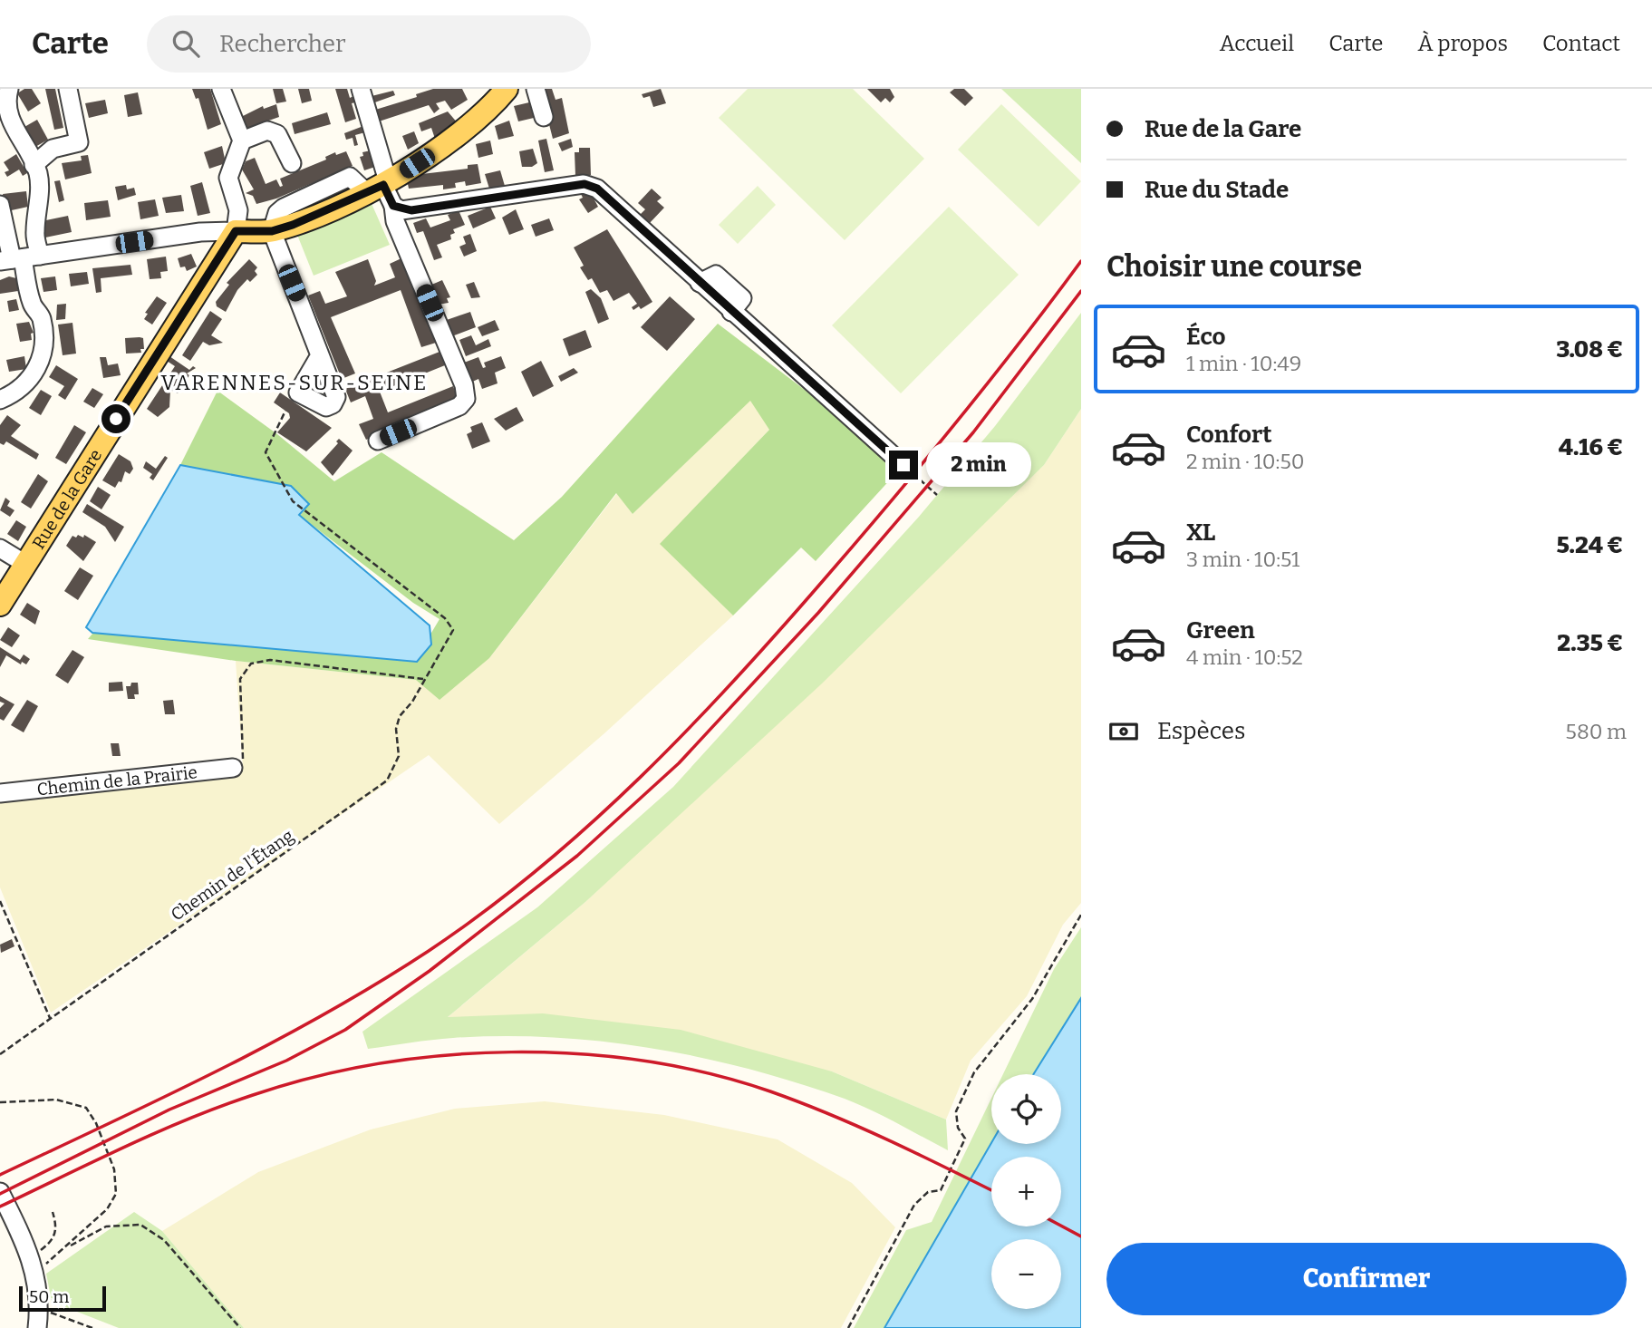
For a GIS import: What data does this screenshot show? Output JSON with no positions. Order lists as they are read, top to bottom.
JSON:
{
  "streets": {
    "main road": ["Rue de la Gare"],
    "street": ["Chemin de la Prairie"],
    "path": ["Chemin de l'Étang"]
  },
  "districts": ["VARENNES-SUR-SEINE"],
  "scale_bar": "50 m",
  "page": {
    "header": "Carte",
    "search": "Rechercher",
    "nav": [
      "Accueil",
      "Carte",
      "À propos",
      "Contact"
    ],
    "banner": ["Rue de la Gare", "Rue du Stade"],
    "heading": "Choisir une course",
    "list": [
      {
        "name": "Éco",
        "note": "1 min · 10:49",
        "value": "3.08 €"
      },
      {
        "name": "Confort",
        "note": "2 min · 10:50",
        "value": "4.16 €"
      },
      {
        "name": "XL",
        "note": "3 min · 10:51",
        "value": "5.24 €"
      },
      {
        "name": "Green",
        "note": "4 min · 10:52",
        "value": "2.35 €"
      }
    ],
    "bubble": "2 min",
    "pay": ["Espèces", "580 m"],
    "map_buttons": ["+", "−"],
    "buttons": "Confirmer",
    "scale": "50 m"
  }
}
